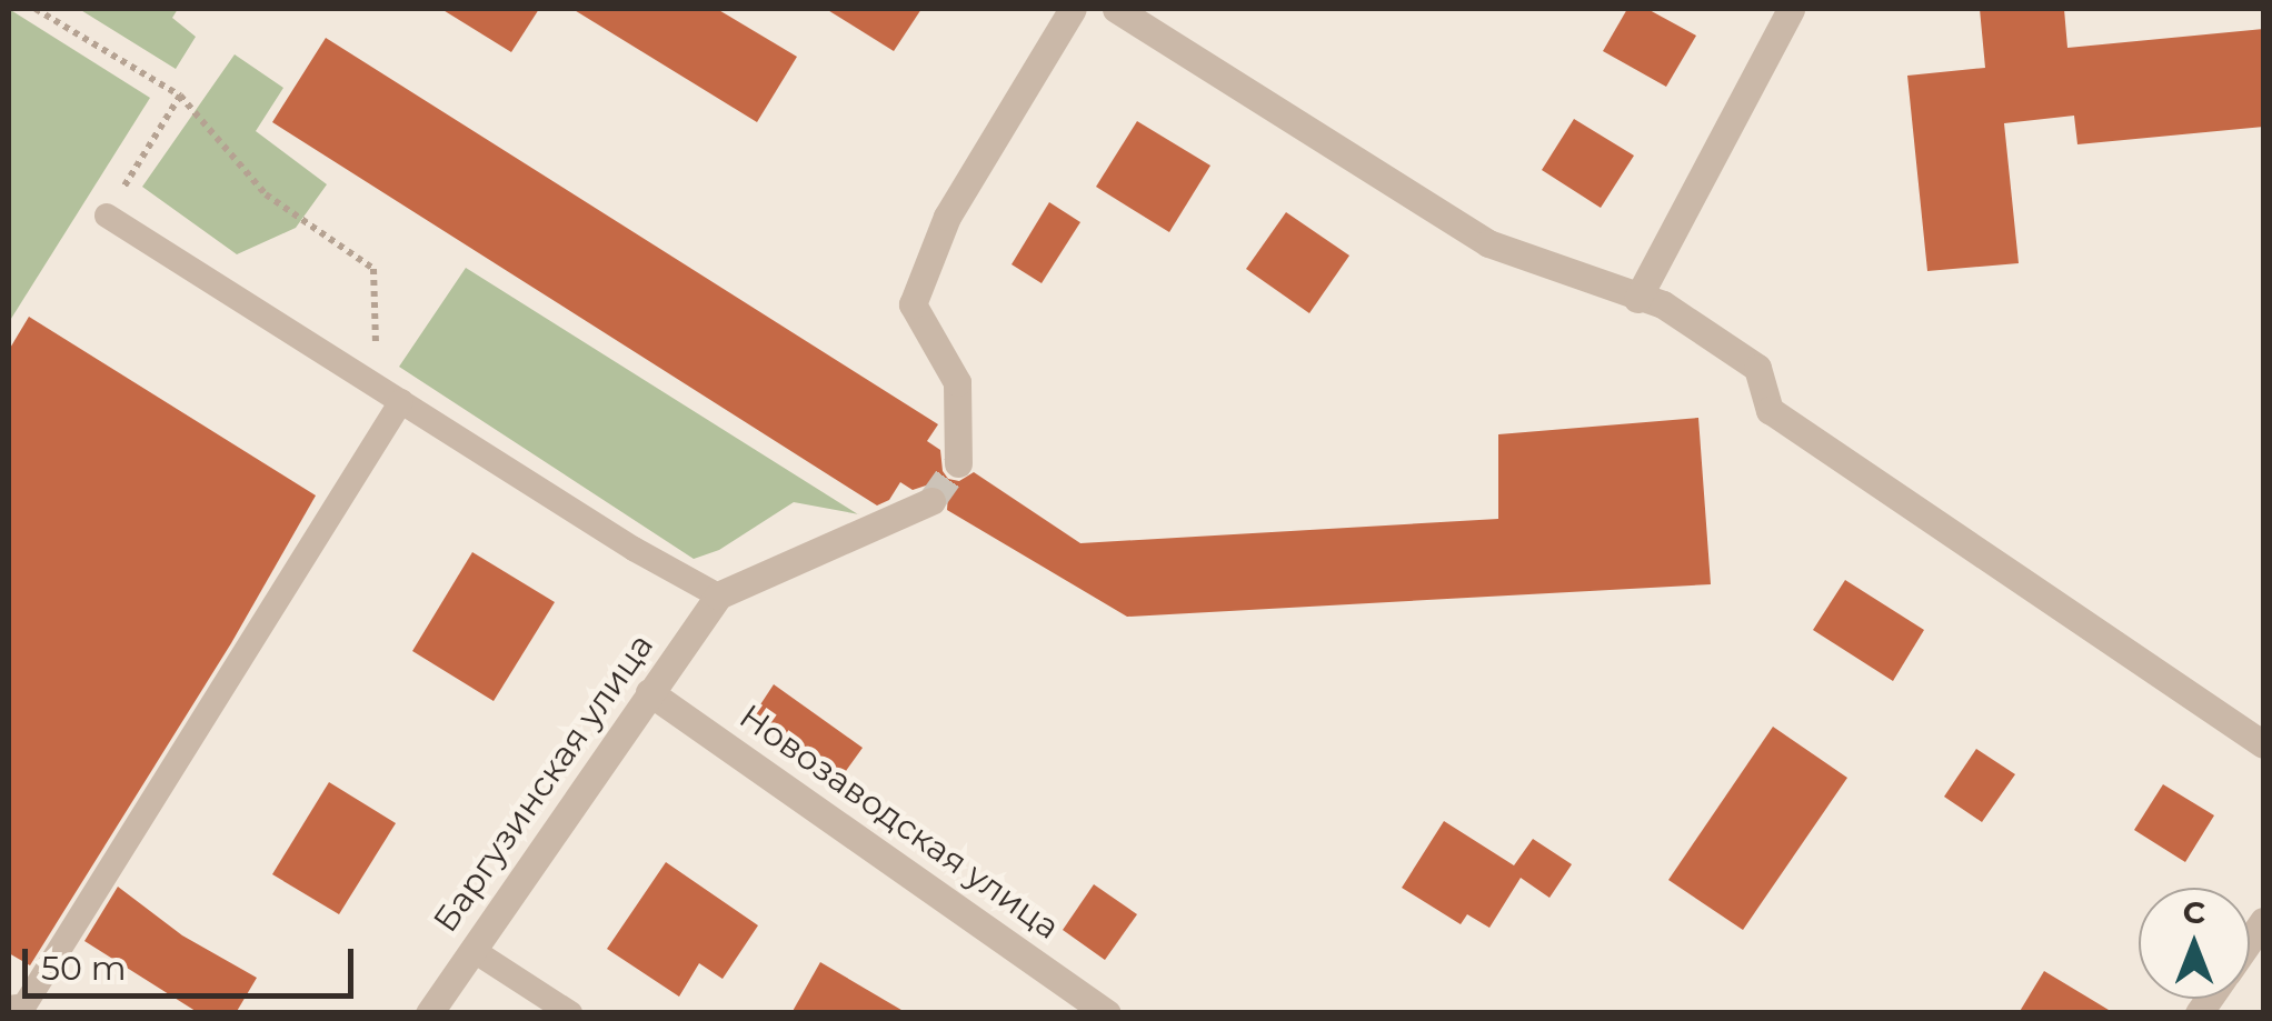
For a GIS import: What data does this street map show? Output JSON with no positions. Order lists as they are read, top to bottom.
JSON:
{
  "streets": {
    "street": ["Баргузинская улица", "Новозаводская улица"]
  },
  "crossings": [
    ["Баргузинская улица", "Новозаводская улица"]
  ],
  "scale_bar": "50 m",
  "north": "top"
}
